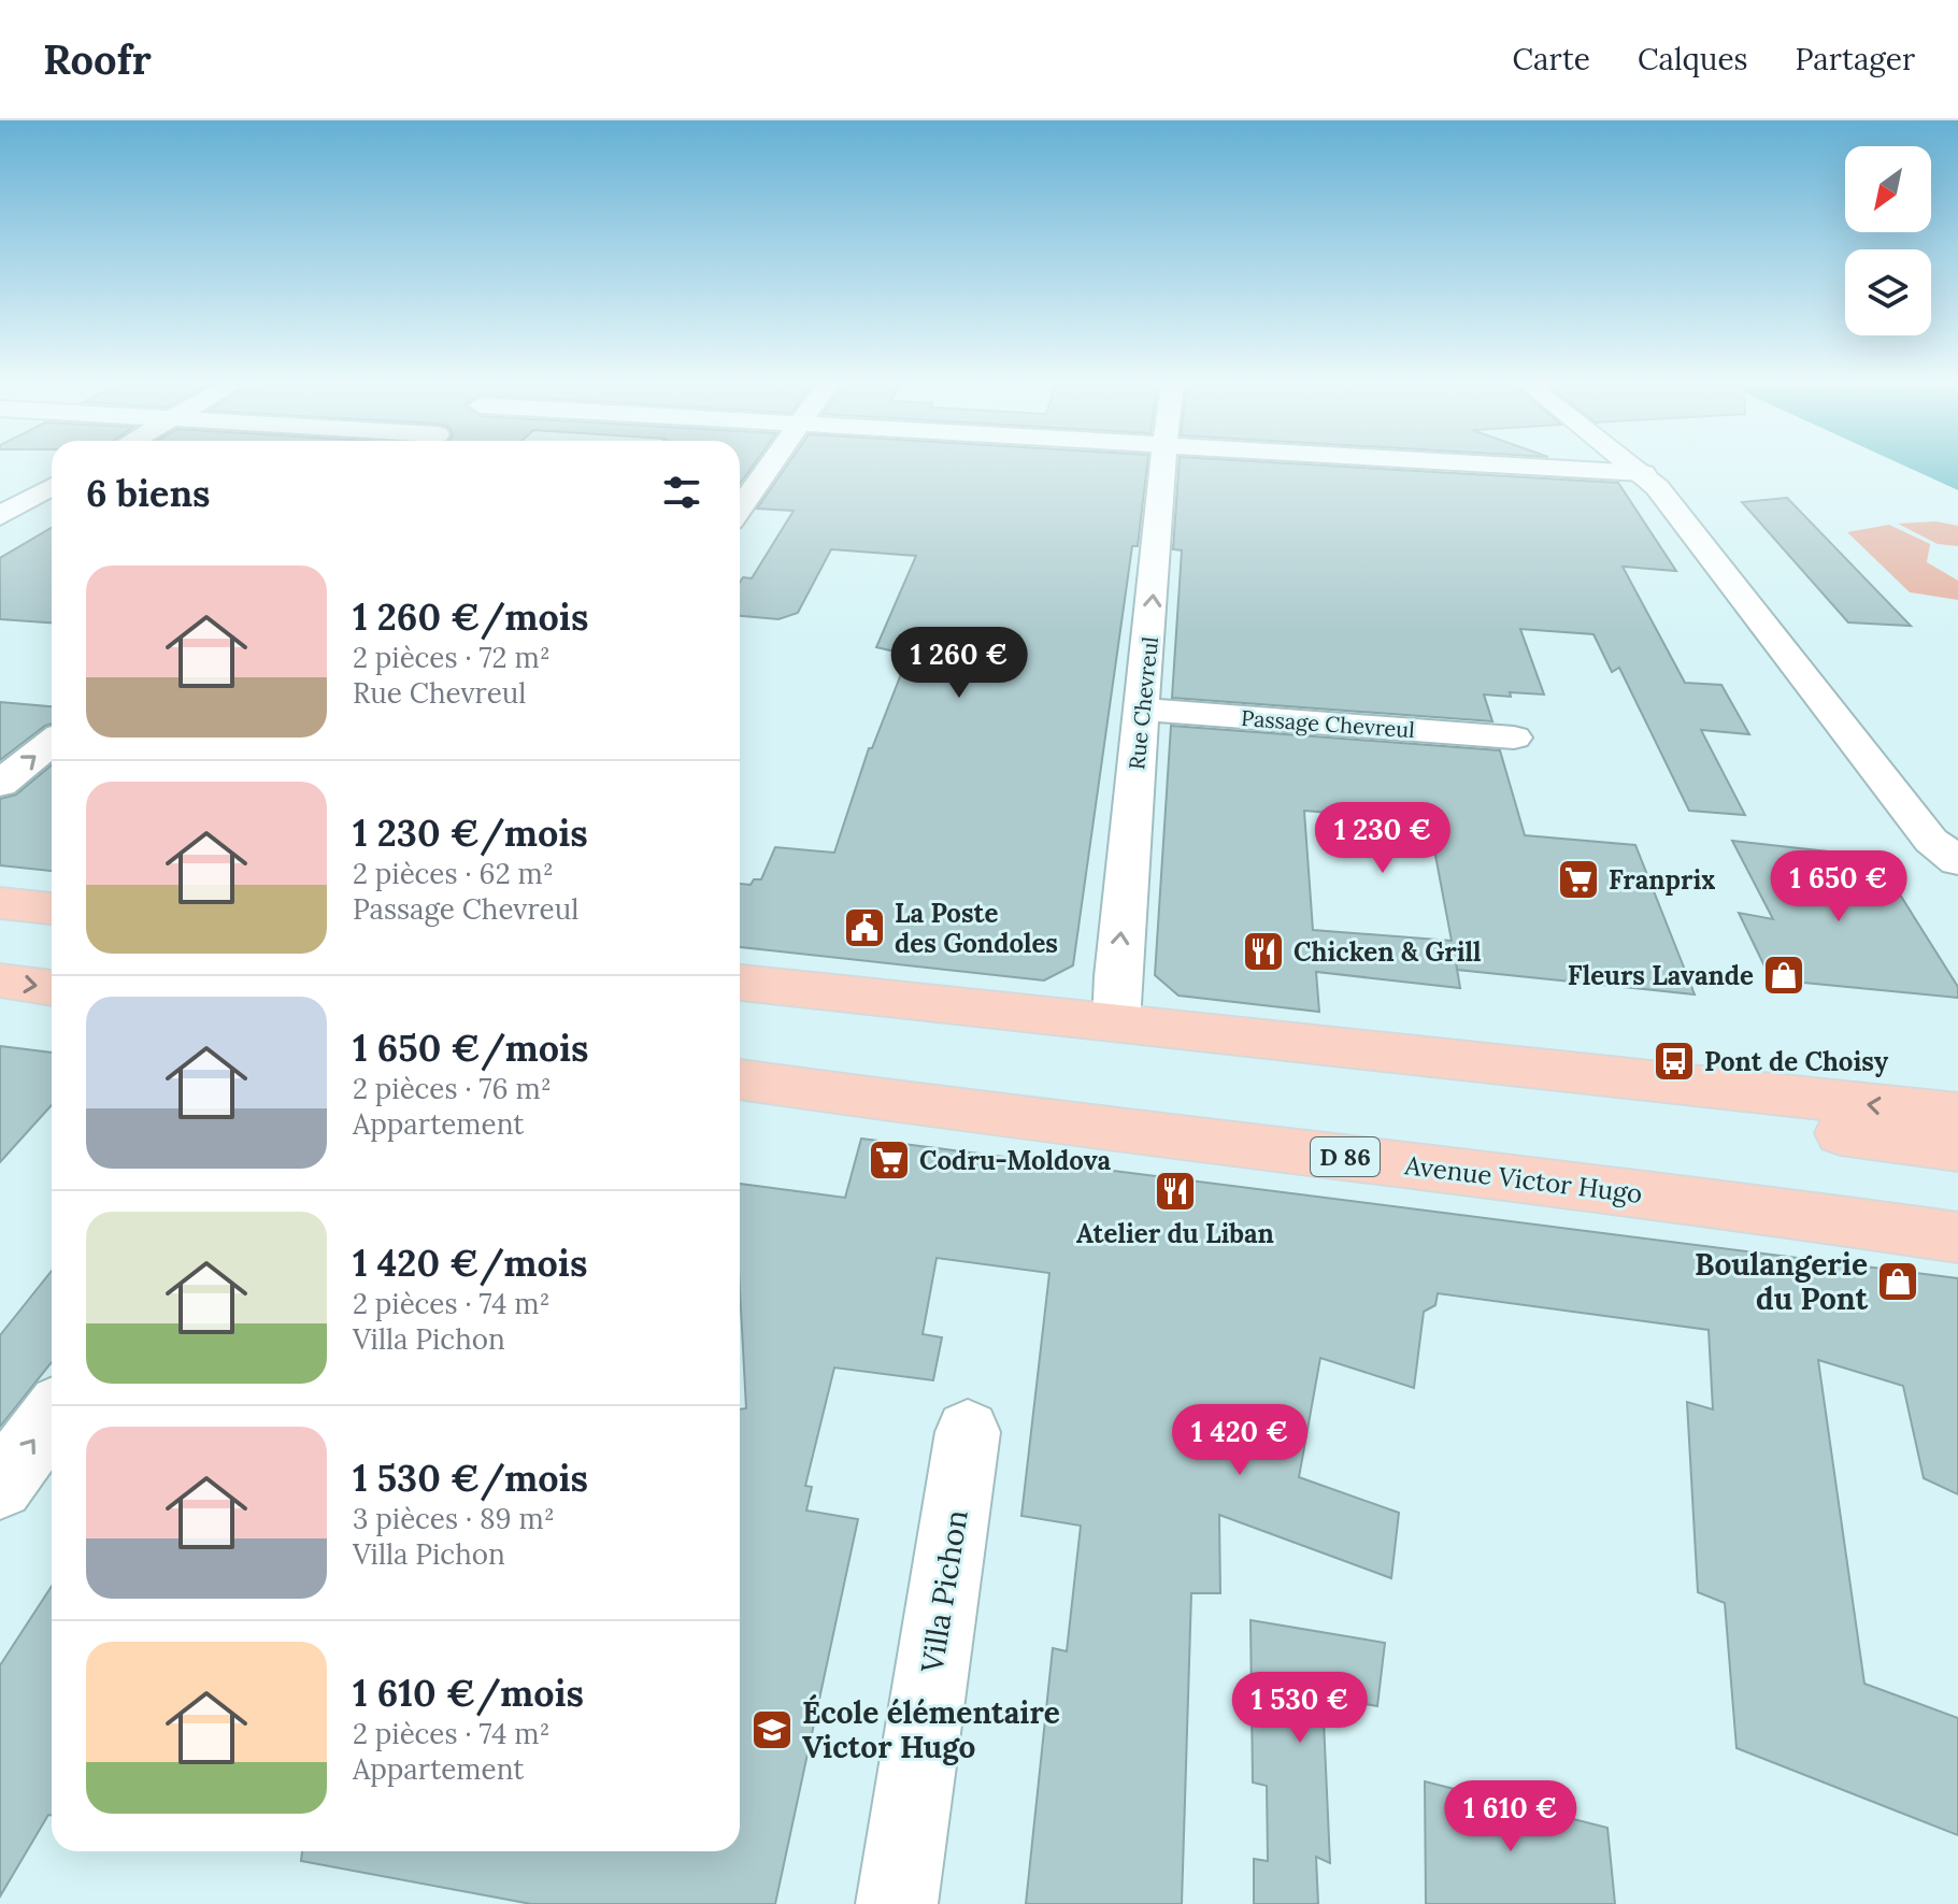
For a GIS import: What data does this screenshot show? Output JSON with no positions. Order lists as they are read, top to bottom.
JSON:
{
  "streets": {
    "main road": ["D 86", "Avenue Victor Hugo"],
    "street": ["Rue Chevreul", "Passage Chevreul", "Villa Pichon"]
  },
  "crossings": [
    ["Rue Chevreul", "Passage Chevreul"]
  ],
  "one_way": ["Rue Chevreul"],
  "places": {
    "supermarket": ["Franprix", "Codru-Moldova"],
    "public building": ["La Poste des Gondoles"],
    "restaurant": ["Chicken & Grill", "Atelier du Liban"],
    "shop": ["Fleurs Lavande", "Boulangerie du Pont"],
    "bus stop": ["Pont de Choisy"],
    "school or university": ["École élémentaire Victor Hugo"]
  },
  "north": "bottom left",
  "page": {
    "header": "Roofr",
    "nav": ["Carte", "Calques", "Partager"],
    "heading": "6 biens",
    "list": [
      {
        "name": "1 260 €/mois",
        "note": "2 pièces · 72 m² · Rue Chevreul"
      },
      {
        "name": "1 230 €/mois",
        "note": "2 pièces · 62 m² · Passage Chevreul"
      },
      {
        "name": "1 650 €/mois",
        "note": "2 pièces · 76 m² · Appartement"
      },
      {
        "name": "1 420 €/mois",
        "note": "2 pièces · 74 m² · Villa Pichon"
      },
      {
        "name": "1 530 €/mois",
        "note": "3 pièces · 89 m² · Villa Pichon"
      },
      {
        "name": "1 610 €/mois",
        "note": "2 pièces · 74 m² · Appartement"
      }
    ],
    "price": [
      "1 260 €",
      "1 230 €",
      "1 650 €",
      "1 420 €",
      "1 530 €",
      "1 610 €"
    ]
  }
}
